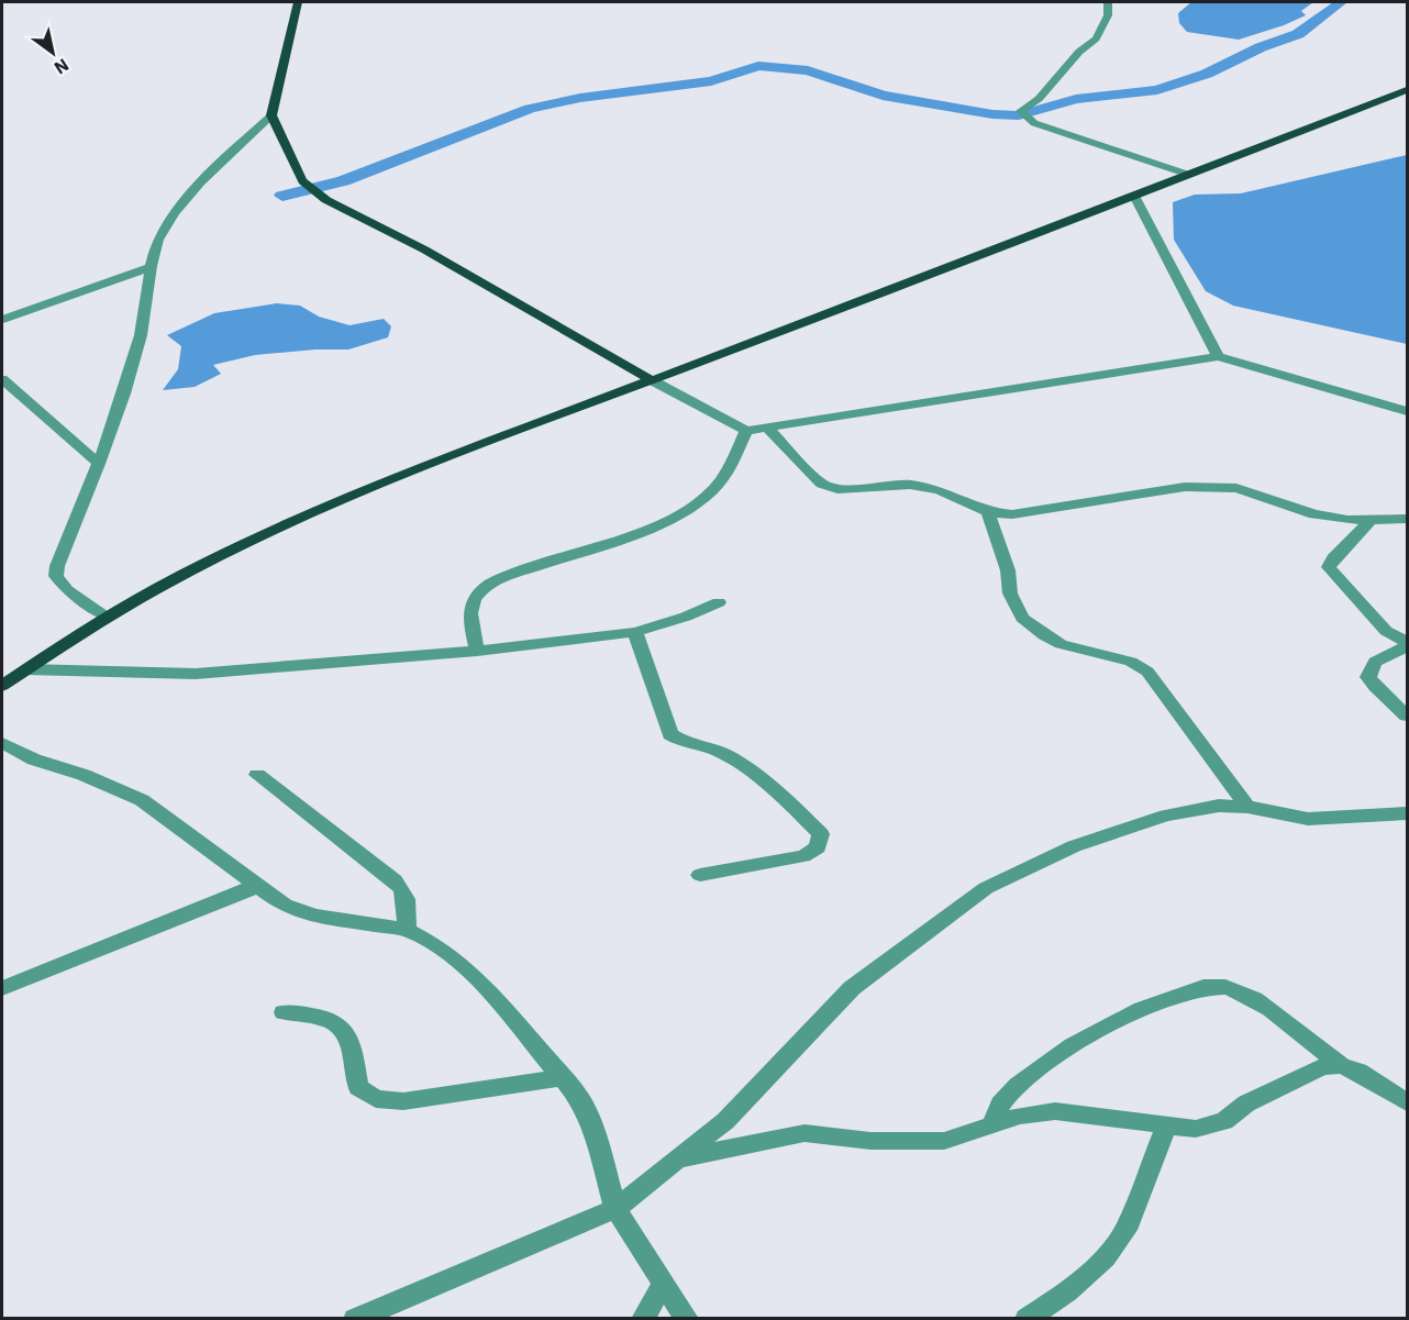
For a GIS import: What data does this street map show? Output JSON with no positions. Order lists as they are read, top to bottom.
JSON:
{
  "north": "bottom right"
}
